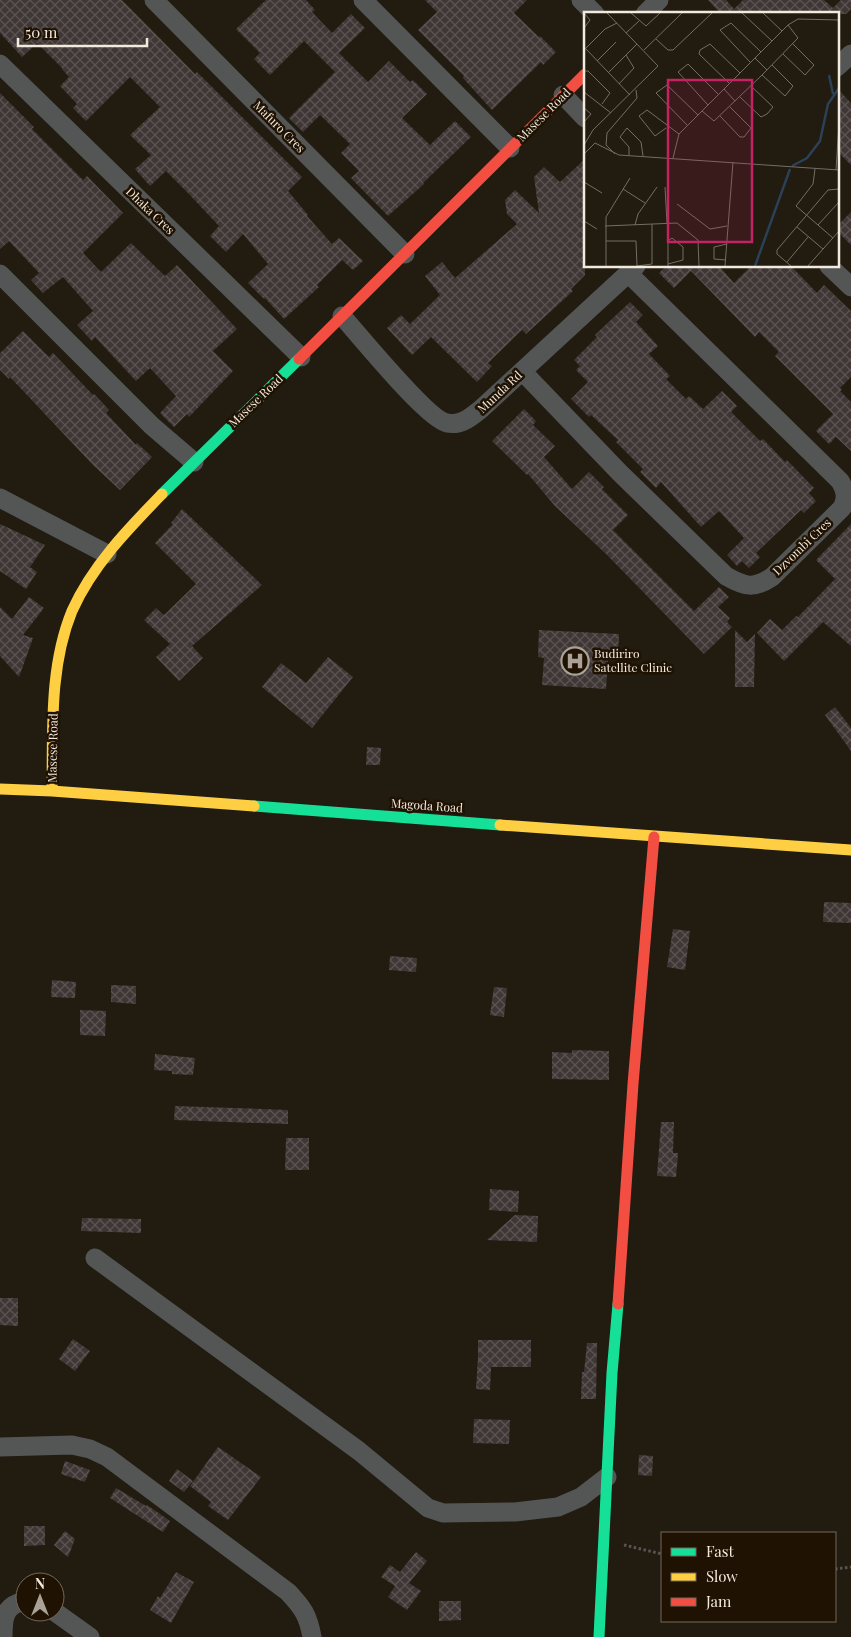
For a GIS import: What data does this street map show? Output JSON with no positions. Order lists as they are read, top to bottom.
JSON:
{
  "streets": {
    "street": [
      "Masese Road",
      "Mafuro Cres",
      "Dhaka Cres",
      "Munda Rd",
      "Dzvombi Cres",
      "Magoda Road"
    ]
  },
  "crossings": [
    ["Masese Road", "Mafuro Cres"],
    ["Masese Road", "Dhaka Cres"],
    ["Masese Road", "Munda Rd"],
    ["Masese Road", "Magoda Road"],
    ["Munda Rd", "Dzvombi Cres"]
  ],
  "places": {
    "hospital": ["Budiriro Satellite Clinic"]
  },
  "legend": ["Fast", "Slow", "Jam"],
  "scale_bar": "50 m",
  "north": "top"
}
